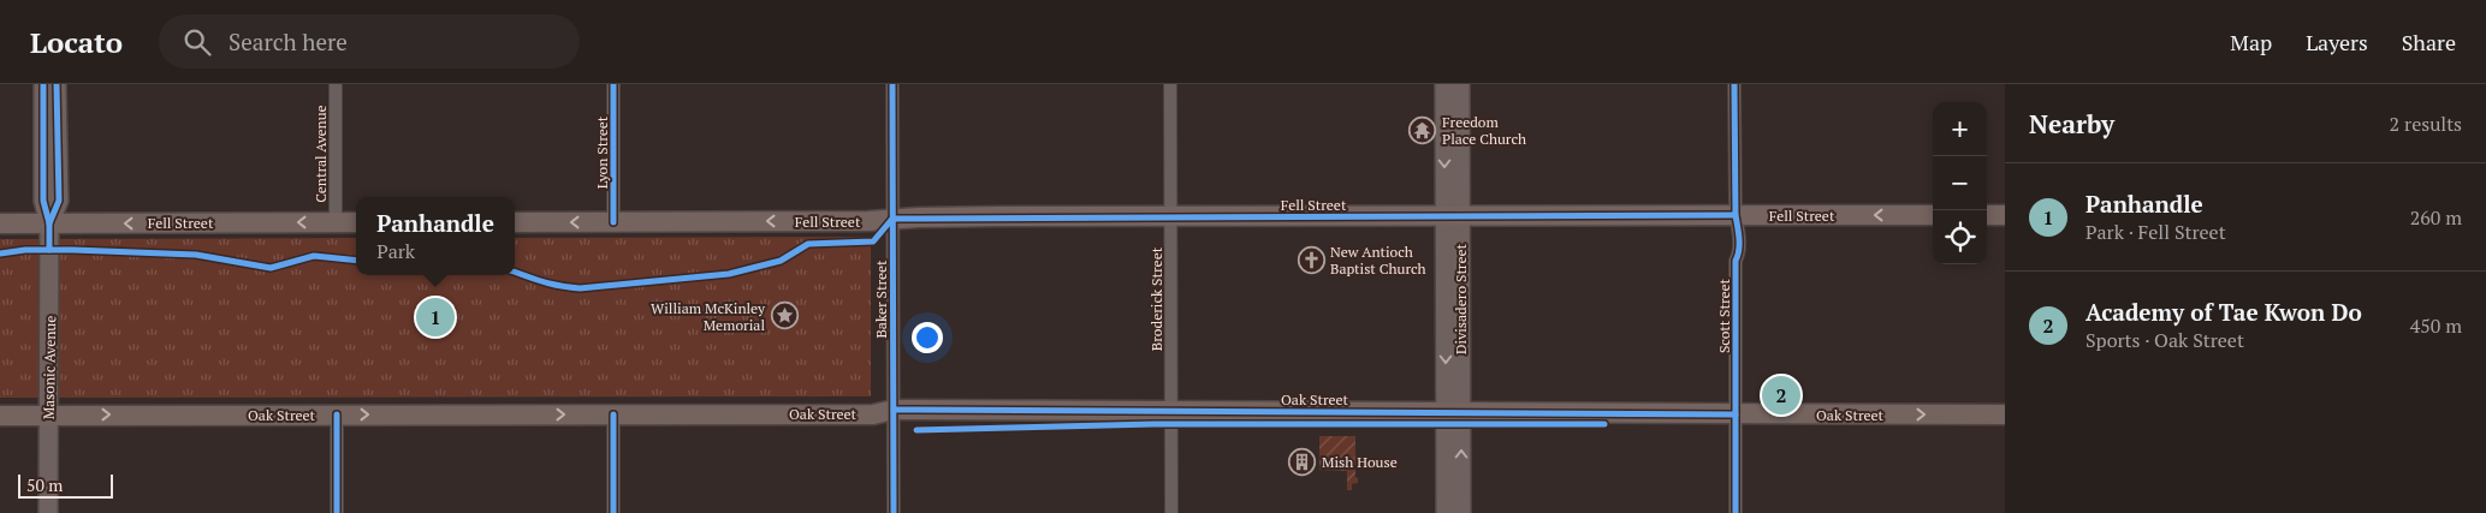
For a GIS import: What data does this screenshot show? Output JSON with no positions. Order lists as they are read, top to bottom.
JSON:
{
  "streets": {
    "main road": [
      "Fell Street",
      "Divisadero Street",
      "Masonic Avenue",
      "Oak Street"
    ],
    "street": [
      "Lyon Street",
      "Central Avenue",
      "Baker Street",
      "Broderick Street",
      "Scott Street"
    ]
  },
  "crossings": [
    ["Lyon Street", "Fell Street"],
    ["Central Avenue", "Fell Street"],
    ["Fell Street", "Baker Street"],
    ["Fell Street", "Broderick Street"],
    ["Fell Street", "Divisadero Street"],
    ["Fell Street", "Scott Street"],
    ["Fell Street", "Masonic Avenue"],
    ["Baker Street", "Oak Street"],
    ["Broderick Street", "Oak Street"],
    ["Divisadero Street", "Oak Street"],
    ["Scott Street", "Oak Street"],
    ["Masonic Avenue", "Oak Street"]
  ],
  "one_way": ["Fell Street", "Oak Street"],
  "places": {
    "temple": ["Freedom Place Church"],
    "church": ["New Antioch Baptist Church"],
    "place": ["William McKinley Memorial"],
    "building": ["Mish House"]
  },
  "scale_bar": "50 m",
  "page": {
    "header": "Locato",
    "search": "Search here",
    "nav": ["Map", "Layers", "Share"],
    "heading": ["Nearby", "2 results"],
    "map_buttons": ["+", "−"],
    "list": [
      {
        "mark": "1",
        "name": "Panhandle",
        "note": "Park · Fell Street",
        "value": "260 m"
      },
      {
        "mark": "2",
        "name": "Academy of Tae Kwon Do",
        "note": "Sports · Oak Street",
        "value": "450 m"
      }
    ],
    "popup": ["Panhandle", "Park"],
    "pins": ["1", "2"],
    "scale": "50 m"
  }
}
